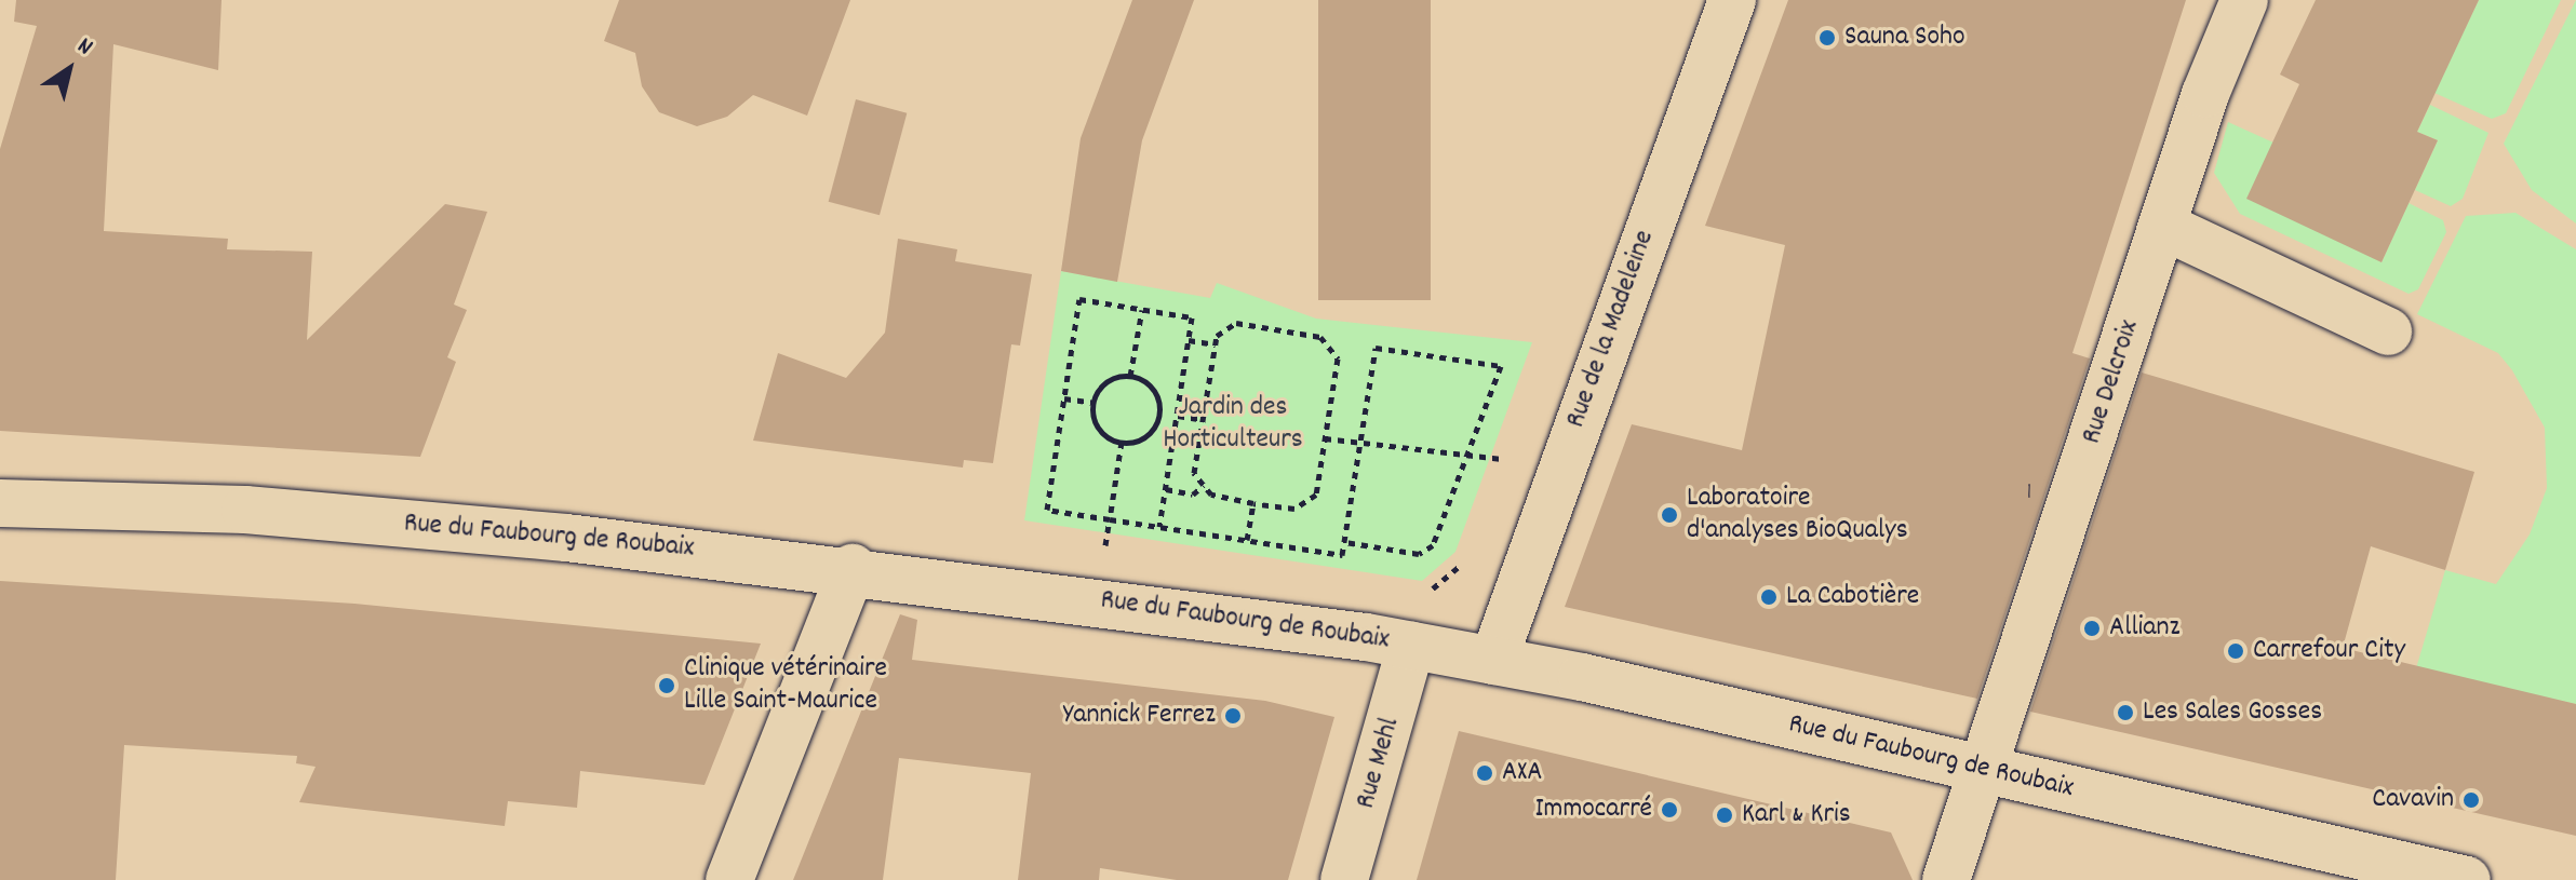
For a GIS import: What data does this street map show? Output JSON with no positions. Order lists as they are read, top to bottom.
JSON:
{
  "streets": {
    "main road": [
      "Rue de la Madeleine",
      "Rue Delcroix",
      "Rue du Faubourg de Roubaix",
      "Rue Mehl"
    ]
  },
  "crossings": [
    ["Rue de la Madeleine", "Rue du Faubourg de Roubaix"],
    ["Rue Delcroix", "Rue du Faubourg de Roubaix"],
    ["Rue du Faubourg de Roubaix", "Rue Mehl"]
  ],
  "parks": ["Jardin des Horticulteurs"],
  "places": [
    "Sauna Soho",
    "Laboratoire d'analyses BioQualys",
    "La Cabotière",
    "Allianz",
    "Carrefour City",
    "Clinique vétérinaire Lille Saint-Maurice",
    "Les Sales Gosses",
    "Yannick Ferrez",
    "AXA",
    "Cavavin",
    "Immocarré",
    "Karl & Kris"
  ],
  "house_numbers": ["1"],
  "north": "top right"
}
